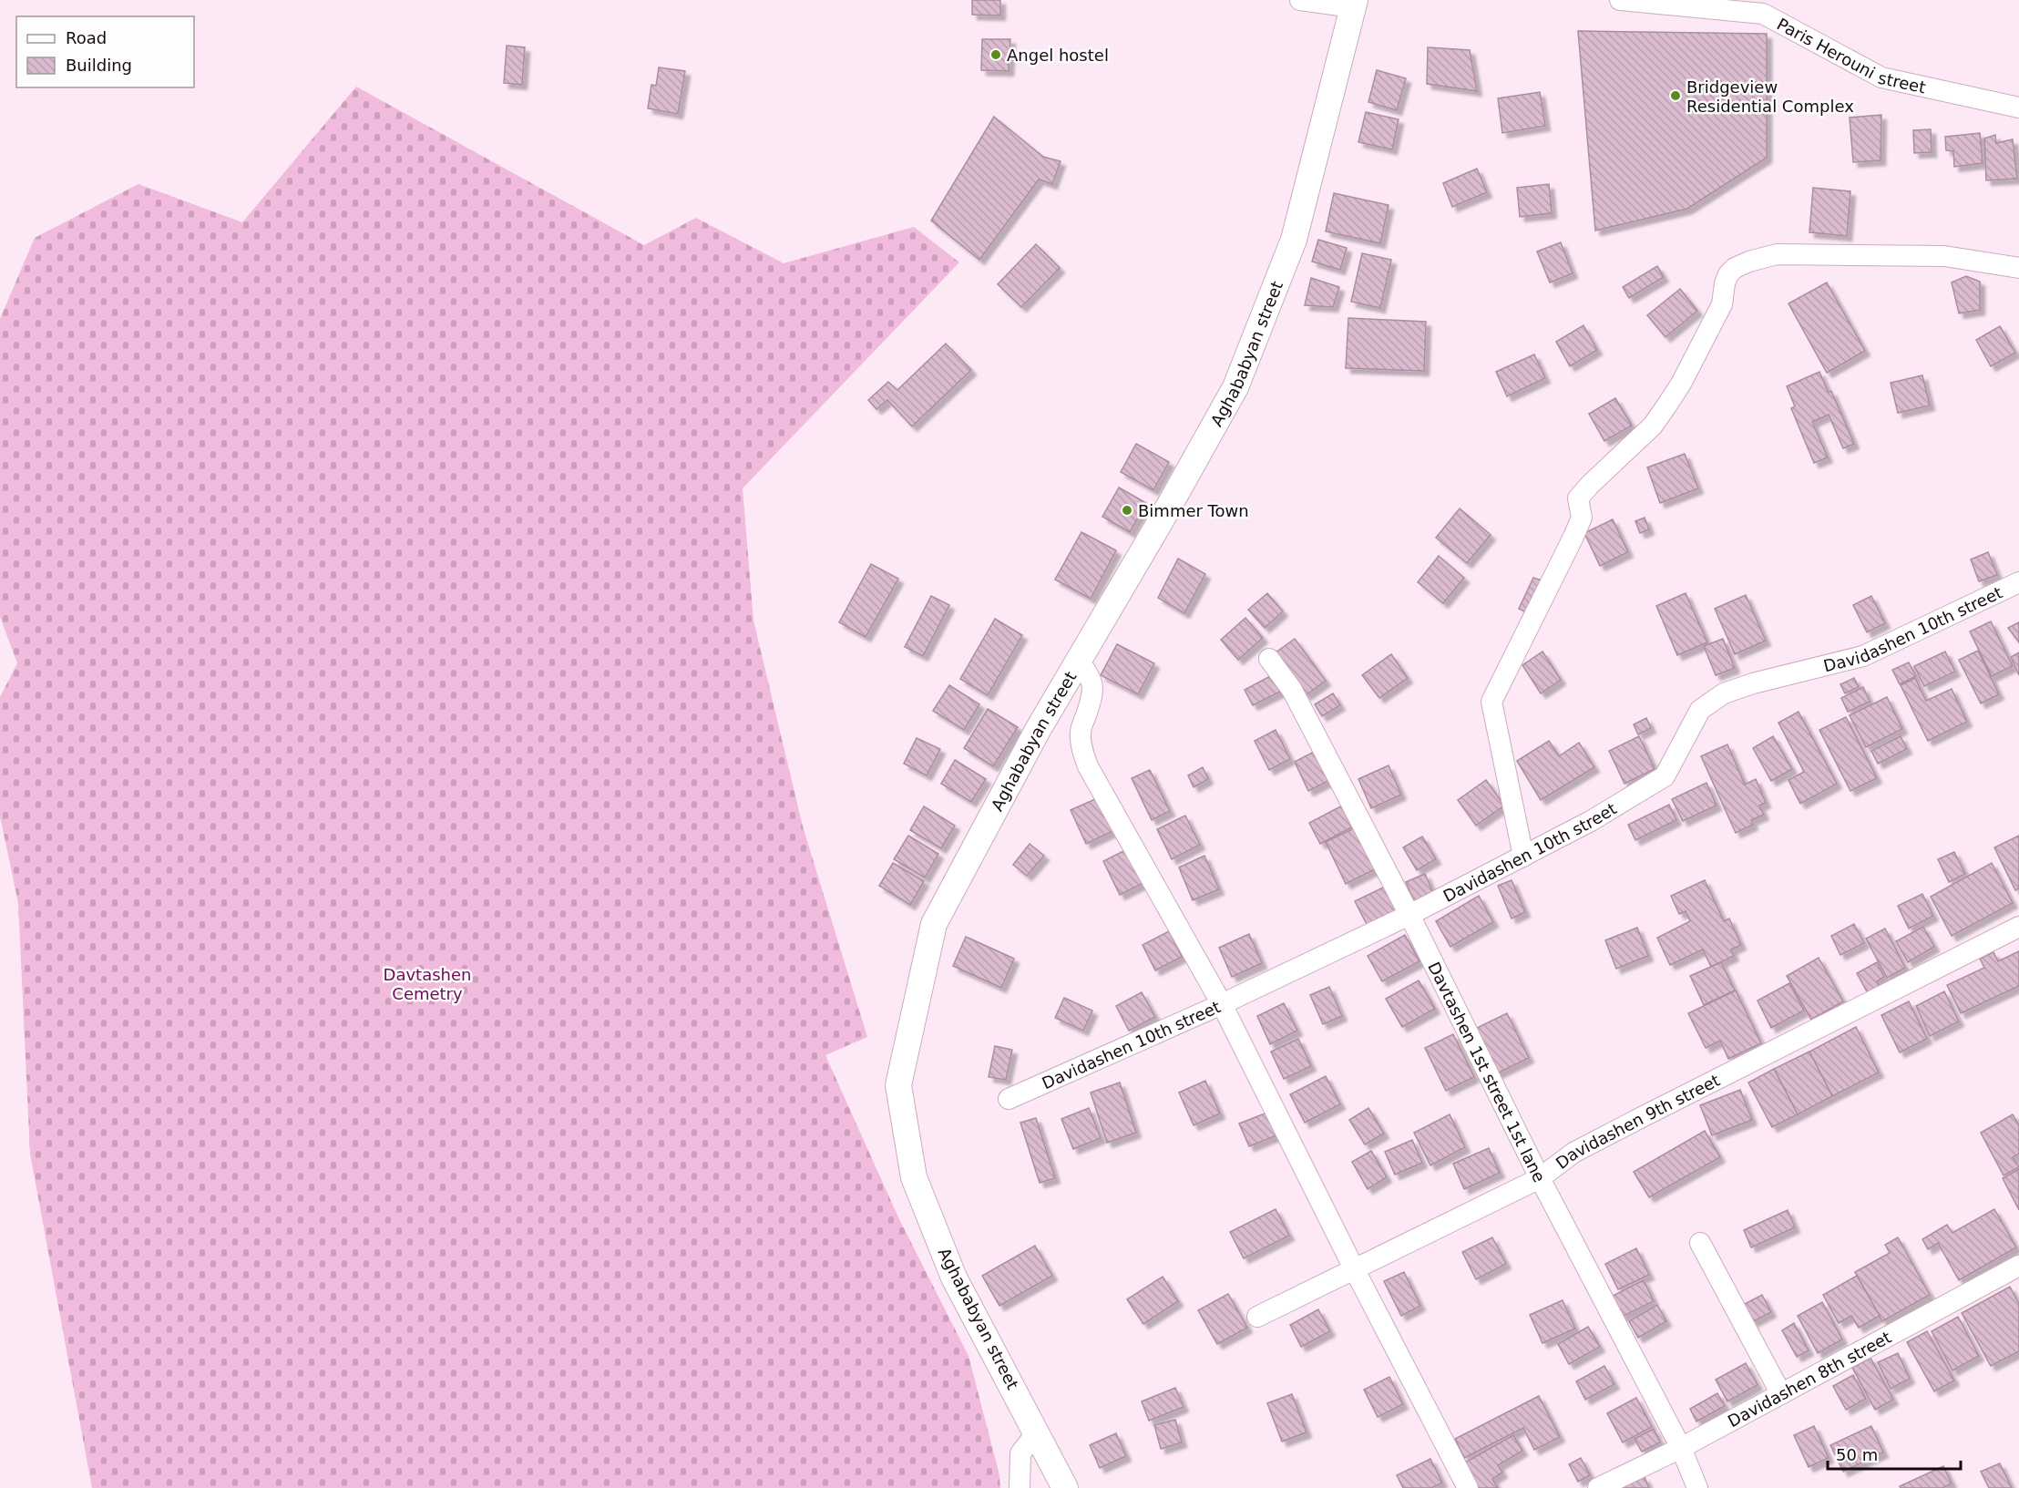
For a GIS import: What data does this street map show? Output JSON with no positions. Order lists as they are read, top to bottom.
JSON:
{
  "streets": {
    "street": [
      "Paris Herouni street",
      "Aghababyan street",
      "Davidashen 10th street",
      "Davtashen 1st street 1st lane",
      "Davidashen 9th street",
      "Davidashen 8th street"
    ]
  },
  "crossings": [
    ["Davidashen 10th street", "Davtashen 1st street 1st lane"],
    ["Davtashen 1st street 1st lane", "Davidashen 9th street"],
    ["Davtashen 1st street 1st lane", "Davidashen 8th street"]
  ],
  "parks": ["Davtashen Cemetry"],
  "places": ["Angel hostel", "Bridgeview Residential Complex", "Bimmer Town"],
  "legend": ["Road", "Building"],
  "scale_bar": "50 m"
}
